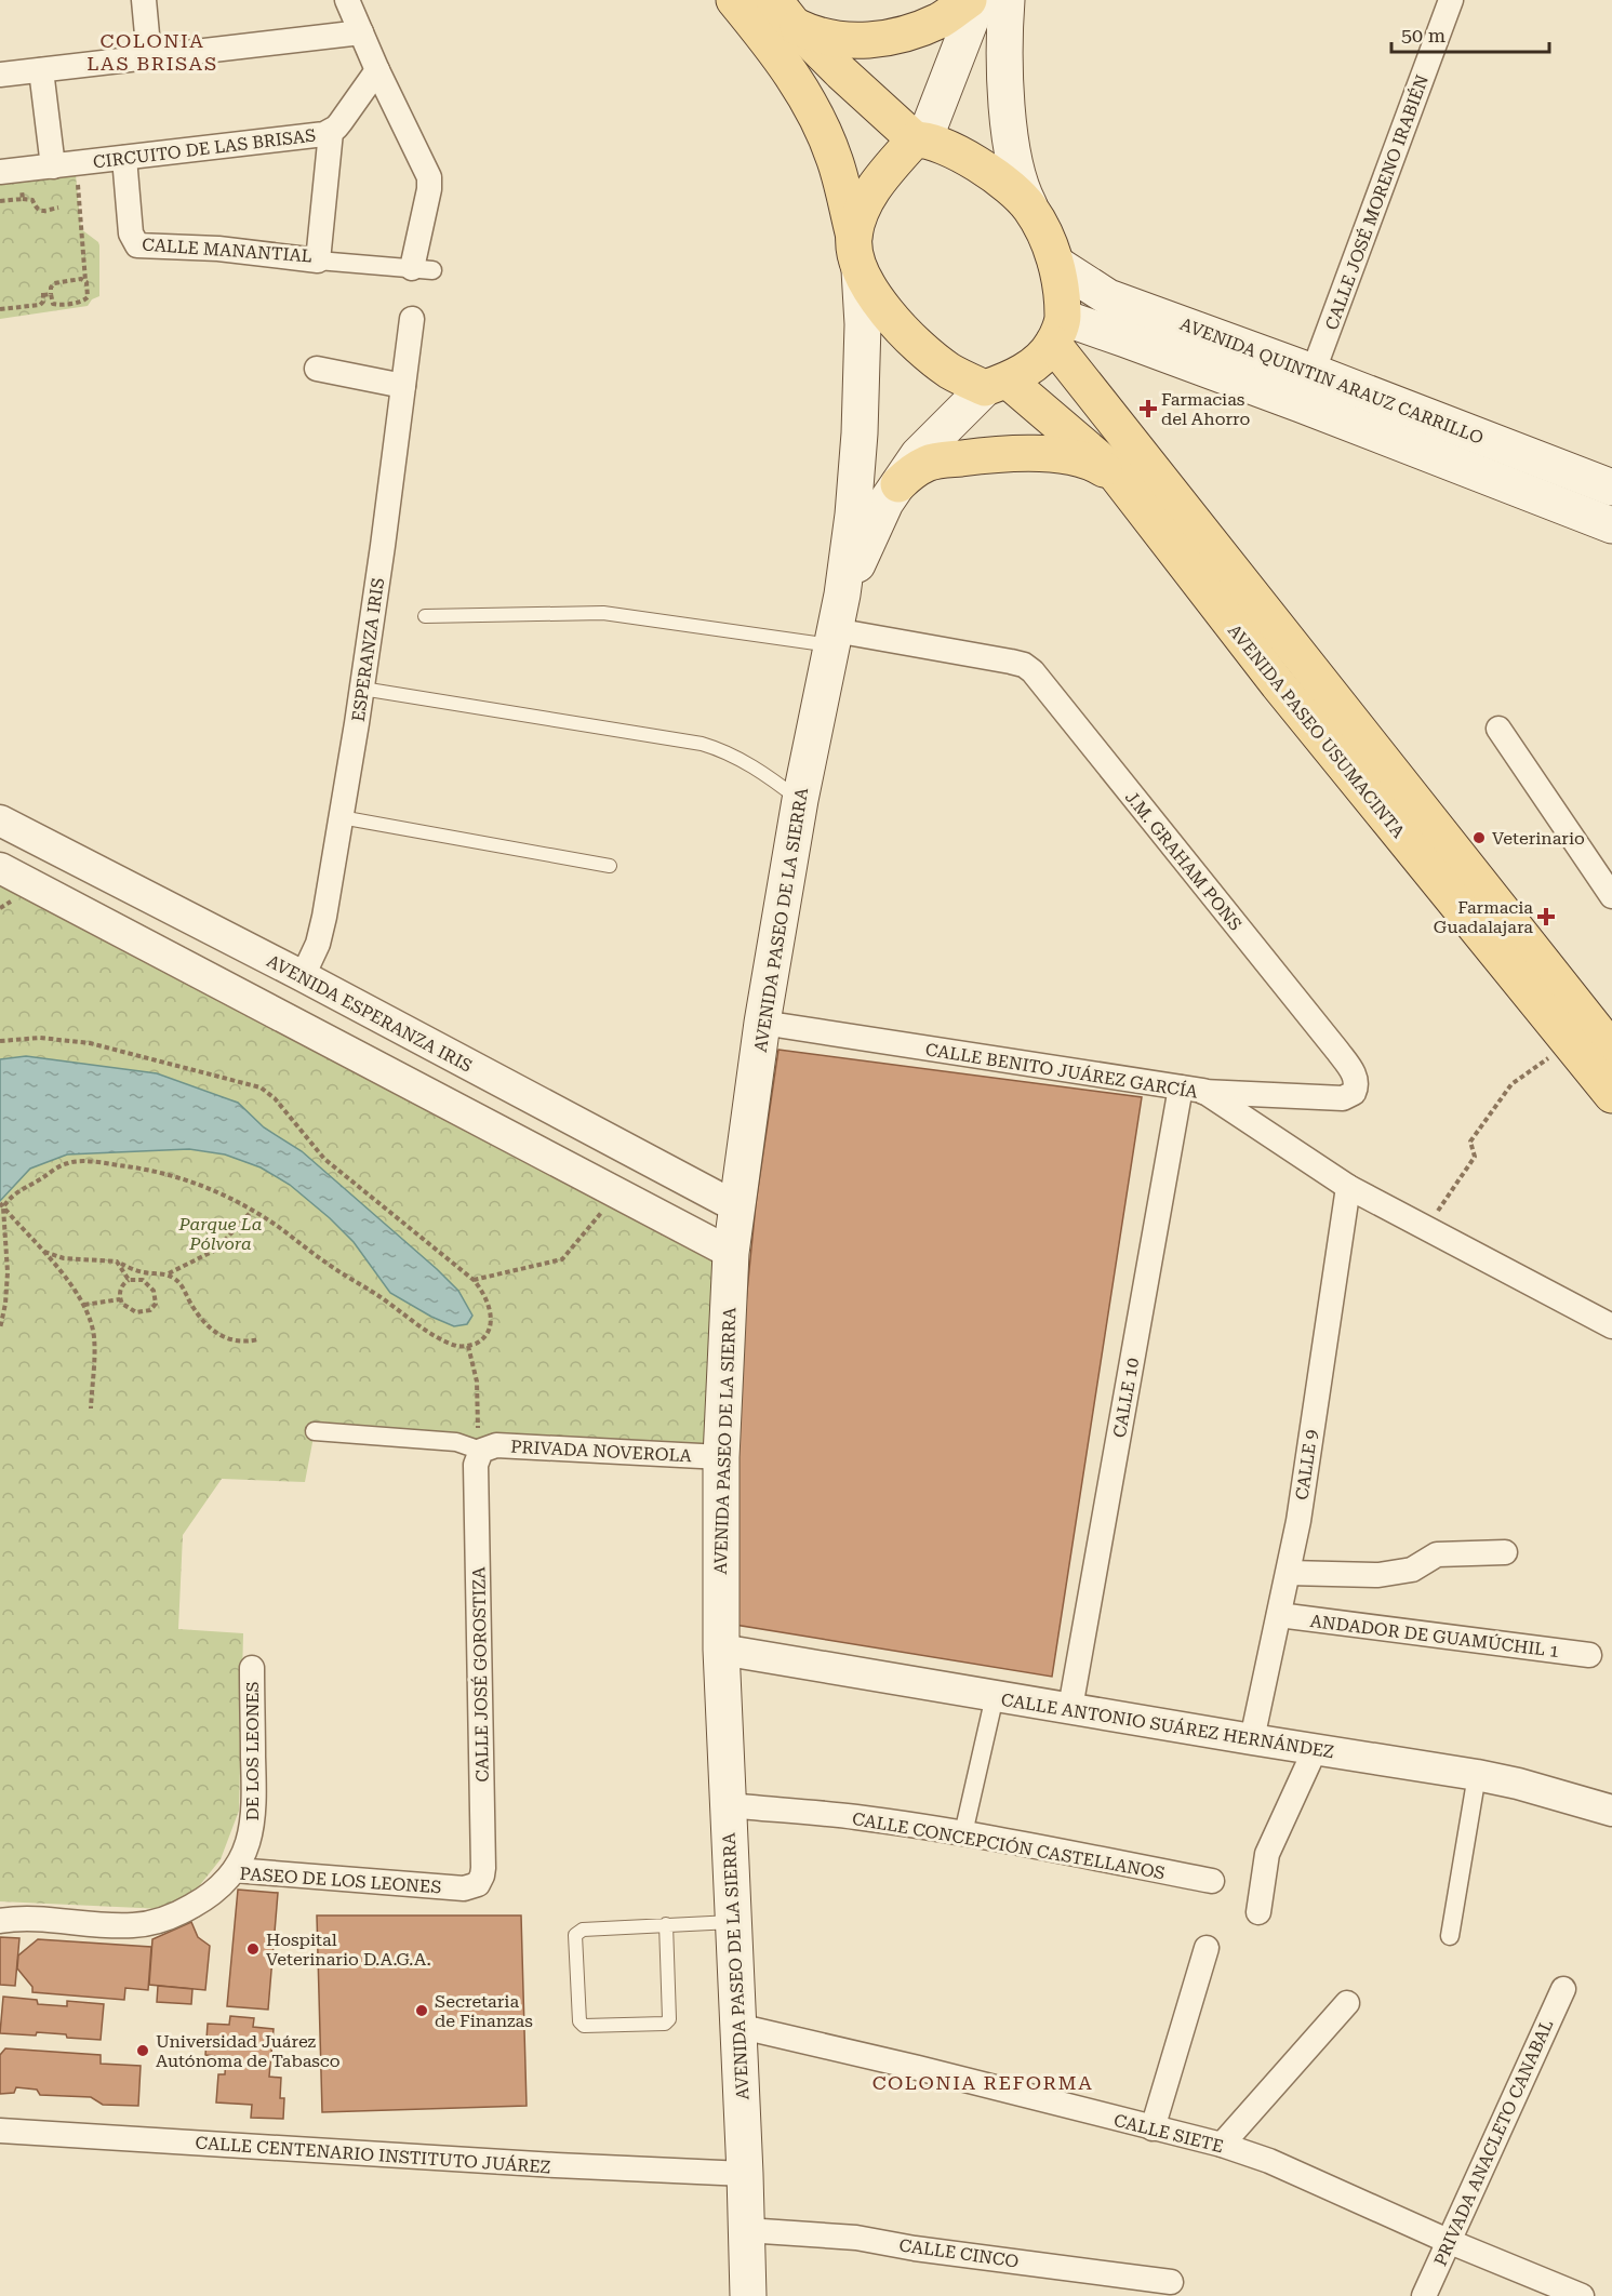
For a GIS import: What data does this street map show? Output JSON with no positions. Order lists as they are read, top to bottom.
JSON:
{
  "streets": {
    "main road": ["AVENIDA QUINTIN ARAUZ CARRILLO", "AVENIDA PASEO USUMACINTA", "AVENIDA PASEO DE LA SIERRA"],
    "street": [
      "CIRCUITO DE LAS BRISAS",
      "CALLE JOSÉ MORENO IRABIÉN",
      "CALLE MANANTIAL",
      "ESPERANZA IRIS",
      "J.M. GRAHAM PONS",
      "AVENIDA ESPERANZA IRIS",
      "CALLE BENITO JUÁREZ GARCÍA",
      "CALLE 10",
      "PRIVADA NOVEROLA",
      "CALLE 9",
      "ANDADOR DE GUAMÚCHIL 1",
      "CALLE JOSÉ GOROSTIZA",
      "CALLE ANTONIO SUÁREZ HERNÁNDEZ",
      "DE LOS LEONES",
      "CALLE CONCEPCIÓN CASTELLANOS",
      "PASEO DE LOS LEONES",
      "CALLE SIETE",
      "PRIVADA ANACLETO CANABAL",
      "CALLE CENTENARIO INSTITUTO JUÁREZ",
      "CALLE CINCO"
    ]
  },
  "crossings": [
    ["CIRCUITO DE LAS BRISAS", "CALLE MANANTIAL"],
    ["CALLE JOSÉ MORENO IRABIÉN", "AVENIDA QUINTIN ARAUZ CARRILLO"],
    ["AVENIDA QUINTIN ARAUZ CARRILLO", "AVENIDA PASEO USUMACINTA"],
    ["AVENIDA QUINTIN ARAUZ CARRILLO", "AVENIDA PASEO DE LA SIERRA"],
    ["ESPERANZA IRIS", "AVENIDA ESPERANZA IRIS"],
    ["AVENIDA PASEO USUMACINTA", "AVENIDA PASEO DE LA SIERRA"],
    ["J.M. GRAHAM PONS", "AVENIDA PASEO DE LA SIERRA"],
    ["J.M. GRAHAM PONS", "CALLE BENITO JUÁREZ GARCÍA"],
    ["J.M. GRAHAM PONS", "CALLE 10"],
    ["AVENIDA PASEO DE LA SIERRA", "AVENIDA ESPERANZA IRIS"],
    ["AVENIDA PASEO DE LA SIERRA", "CALLE BENITO JUÁREZ GARCÍA"],
    ["AVENIDA PASEO DE LA SIERRA", "PRIVADA NOVEROLA"],
    ["AVENIDA PASEO DE LA SIERRA", "CALLE ANTONIO SUÁREZ HERNÁNDEZ"],
    ["AVENIDA PASEO DE LA SIERRA", "CALLE CONCEPCIÓN CASTELLANOS"],
    ["AVENIDA PASEO DE LA SIERRA", "CALLE SIETE"],
    ["AVENIDA PASEO DE LA SIERRA", "CALLE CENTENARIO INSTITUTO JUÁREZ"],
    ["AVENIDA PASEO DE LA SIERRA", "CALLE CINCO"],
    ["CALLE BENITO JUÁREZ GARCÍA", "CALLE 10"],
    ["CALLE BENITO JUÁREZ GARCÍA", "CALLE 9"],
    ["CALLE 10", "CALLE ANTONIO SUÁREZ HERNÁNDEZ"],
    ["PRIVADA NOVEROLA", "CALLE JOSÉ GOROSTIZA"],
    ["CALLE 9", "ANDADOR DE GUAMÚCHIL 1"],
    ["CALLE 9", "CALLE ANTONIO SUÁREZ HERNÁNDEZ"],
    ["CALLE JOSÉ GOROSTIZA", "PASEO DE LOS LEONES"],
    ["DE LOS LEONES", "PASEO DE LOS LEONES"],
    ["CALLE SIETE", "PRIVADA ANACLETO CANABAL"]
  ],
  "districts": ["COLONIA LAS BRISAS", "COLONIA REFORMA"],
  "parks": ["Parque La Pólvora"],
  "places": {
    "health": ["Farmacias del Ahorro", "Farmacia Guadalajara"],
    "other": [
      "Veterinario",
      "Hospital Veterinario D.A.G.A.",
      "Secretaria de Finanzas",
      "Universidad Juárez Autónoma de Tabasco"
    ]
  },
  "scale_bar": "50 m"
}
